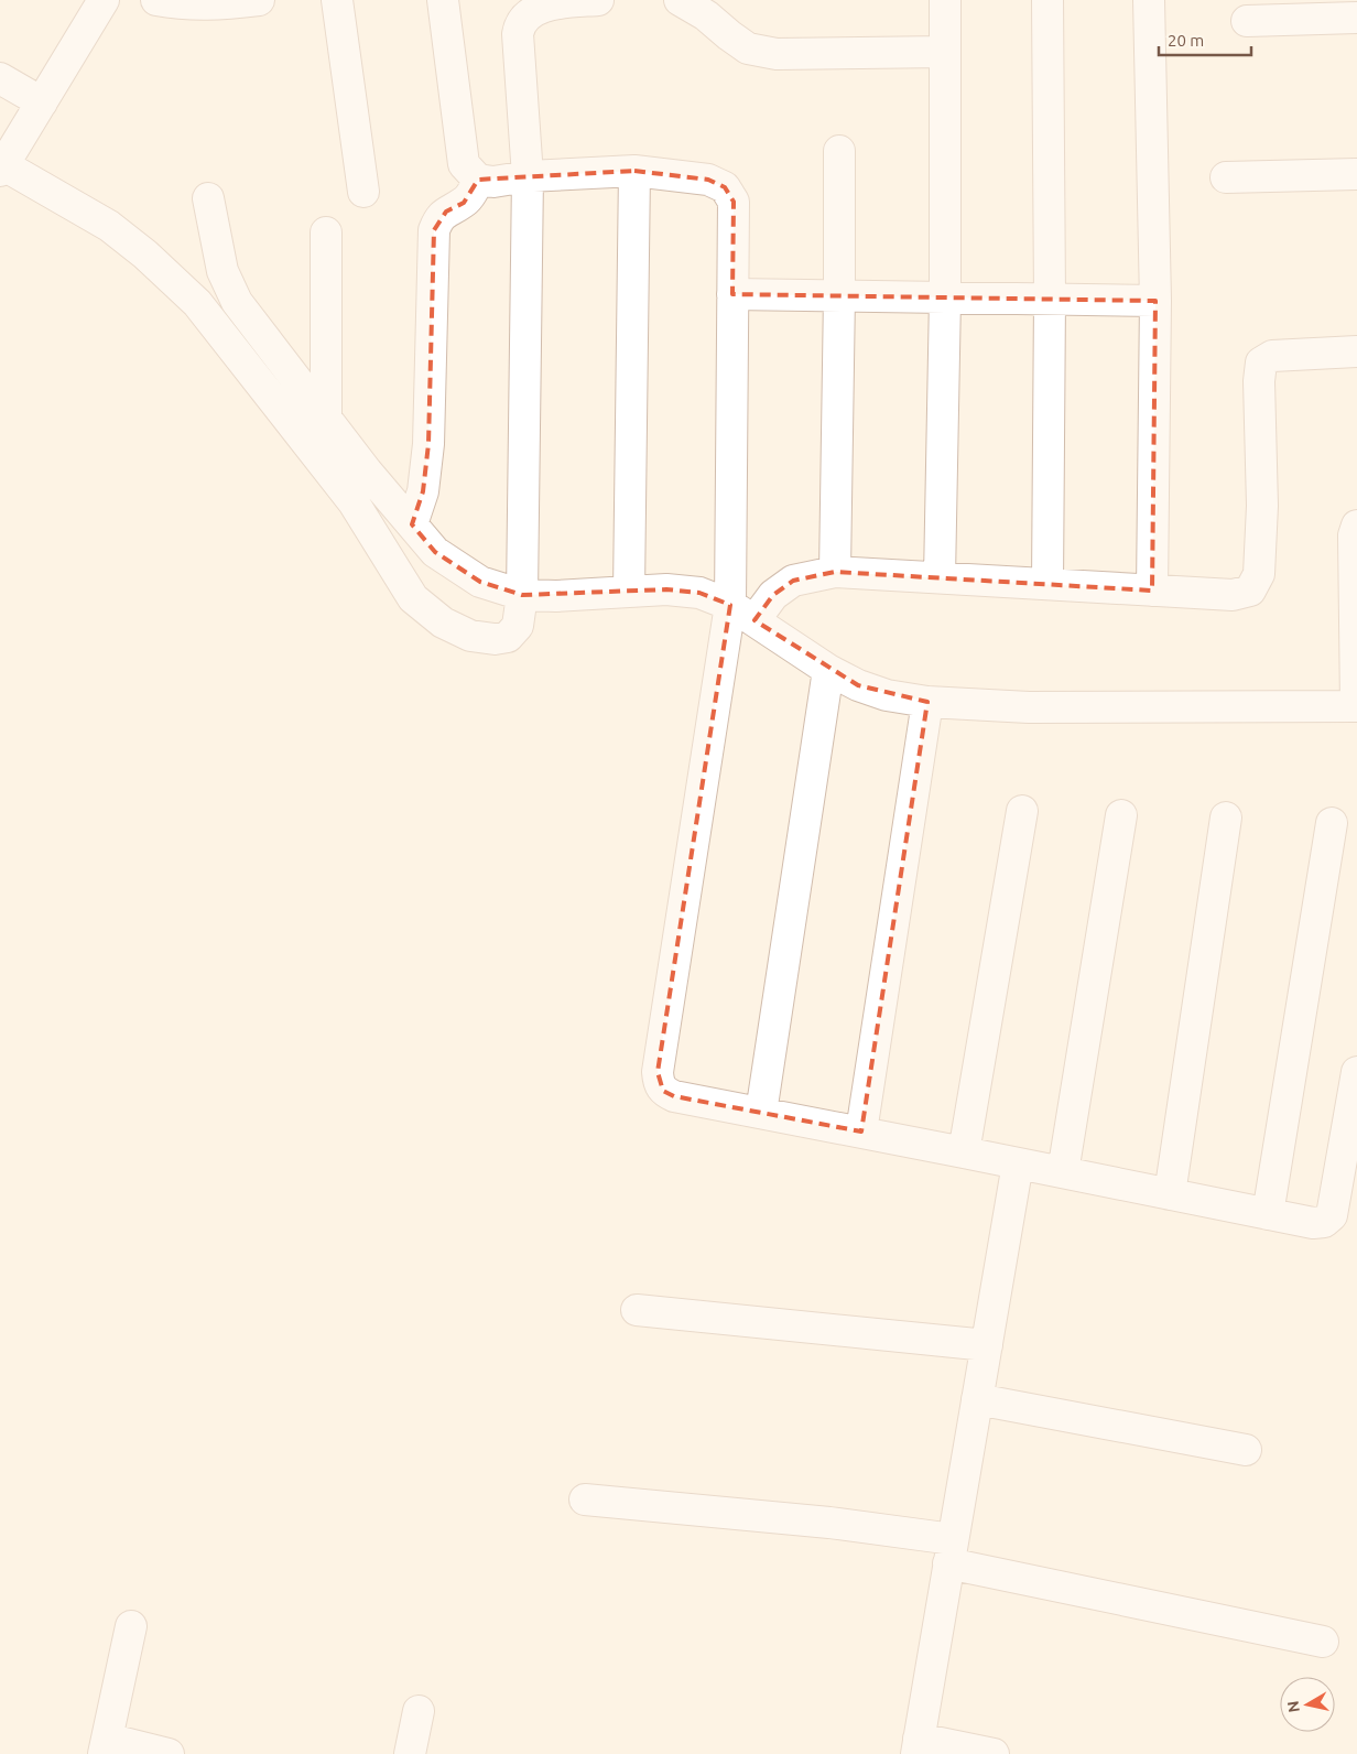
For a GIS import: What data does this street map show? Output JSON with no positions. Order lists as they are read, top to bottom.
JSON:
{
  "scale_bar": "20 m",
  "north": "left"
}
